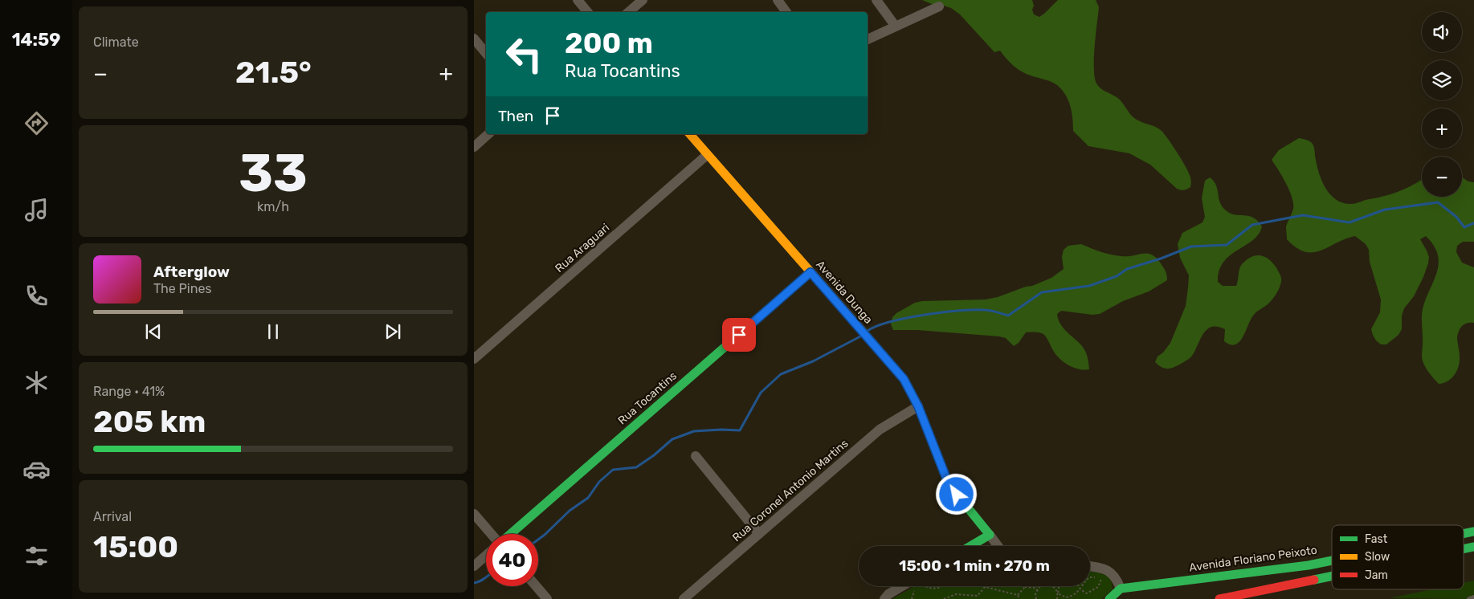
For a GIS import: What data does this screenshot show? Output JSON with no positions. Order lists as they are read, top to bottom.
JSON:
{
  "streets": {
    "street": [
      "Rua Araguari",
      "Avenida Dunga",
      "Rua Tocantins",
      "Rua Coronel Antonio Martins",
      "Avenida Floriano Peixoto"
    ]
  },
  "crossings": [
    ["Rua Araguari", "Avenida Dunga"],
    ["Avenida Dunga", "Rua Tocantins"],
    ["Avenida Dunga", "Rua Coronel Antonio Martins"]
  ],
  "legend": ["Fast", "Slow", "Jam"],
  "page": {
    "tabs": "14:59",
    "tile": [
      "Climate",
      ["33", "km/h"],
      ["Range · 41%", "205 km"],
      ["Arrival", "15:00"]
    ],
    "map_buttons": ["+", "−"],
    "turn": ["200 m", "Rua Tocantins"],
    "heat": ["−", "21.5°", "+"],
    "then": "Then",
    "song": ["Afterglow", "The Pines"],
    "limit": "40",
    "trip": "15:00 · 1 min · 270 m"
  }
}
